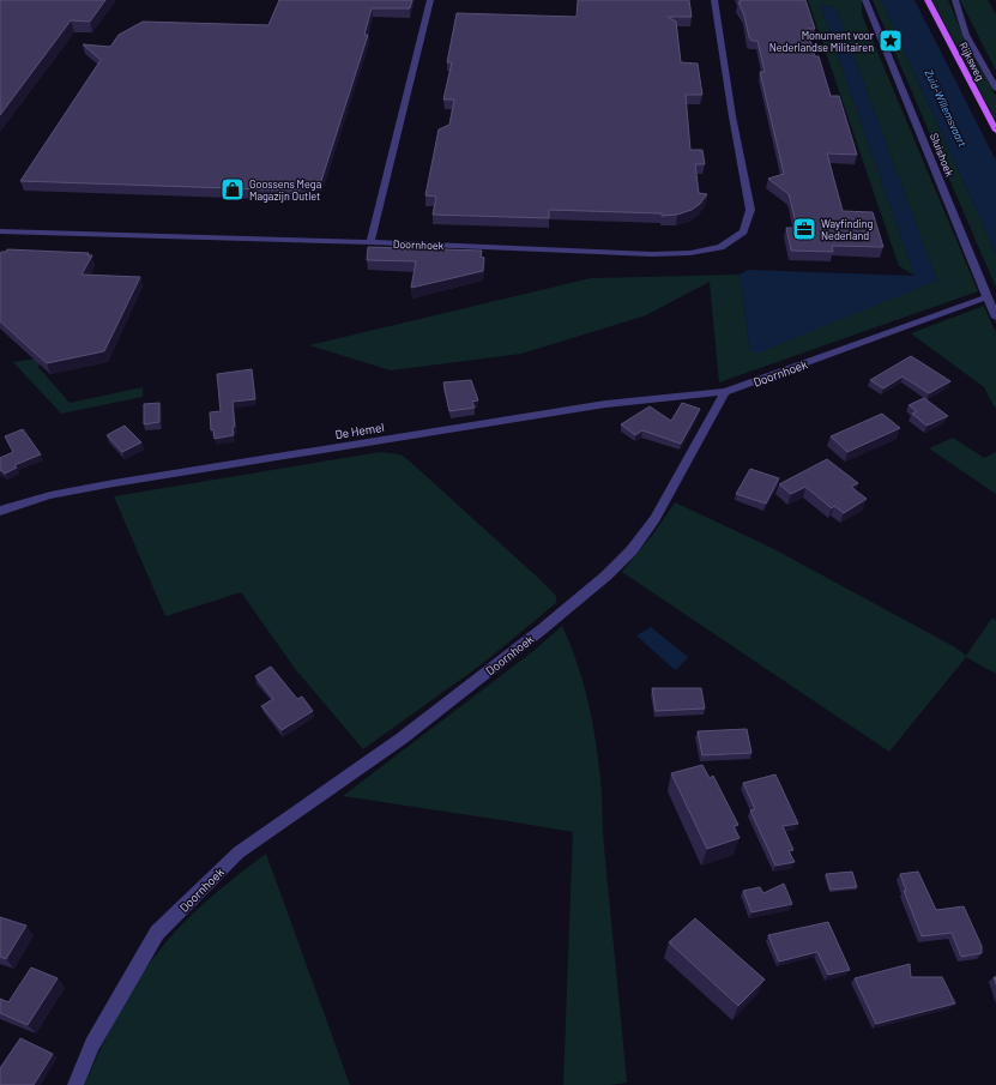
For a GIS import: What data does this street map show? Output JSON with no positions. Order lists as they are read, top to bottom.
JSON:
{
  "streets": {
    "main road": ["Rijksweg"],
    "street": ["Sluishoek", "Doornhoek", "De Hemel"]
  },
  "crossings": [
    ["Sluishoek", "Doornhoek"],
    ["Doornhoek", "De Hemel"]
  ],
  "water": ["Zuid-Willemsvaart"],
  "places": {
    "place": ["Monument voor Nederlandse Militairen"],
    "shop": ["Goossens Mega Magazijn Outlet"],
    "office": ["Wayfinding Nederland"]
  }
}
